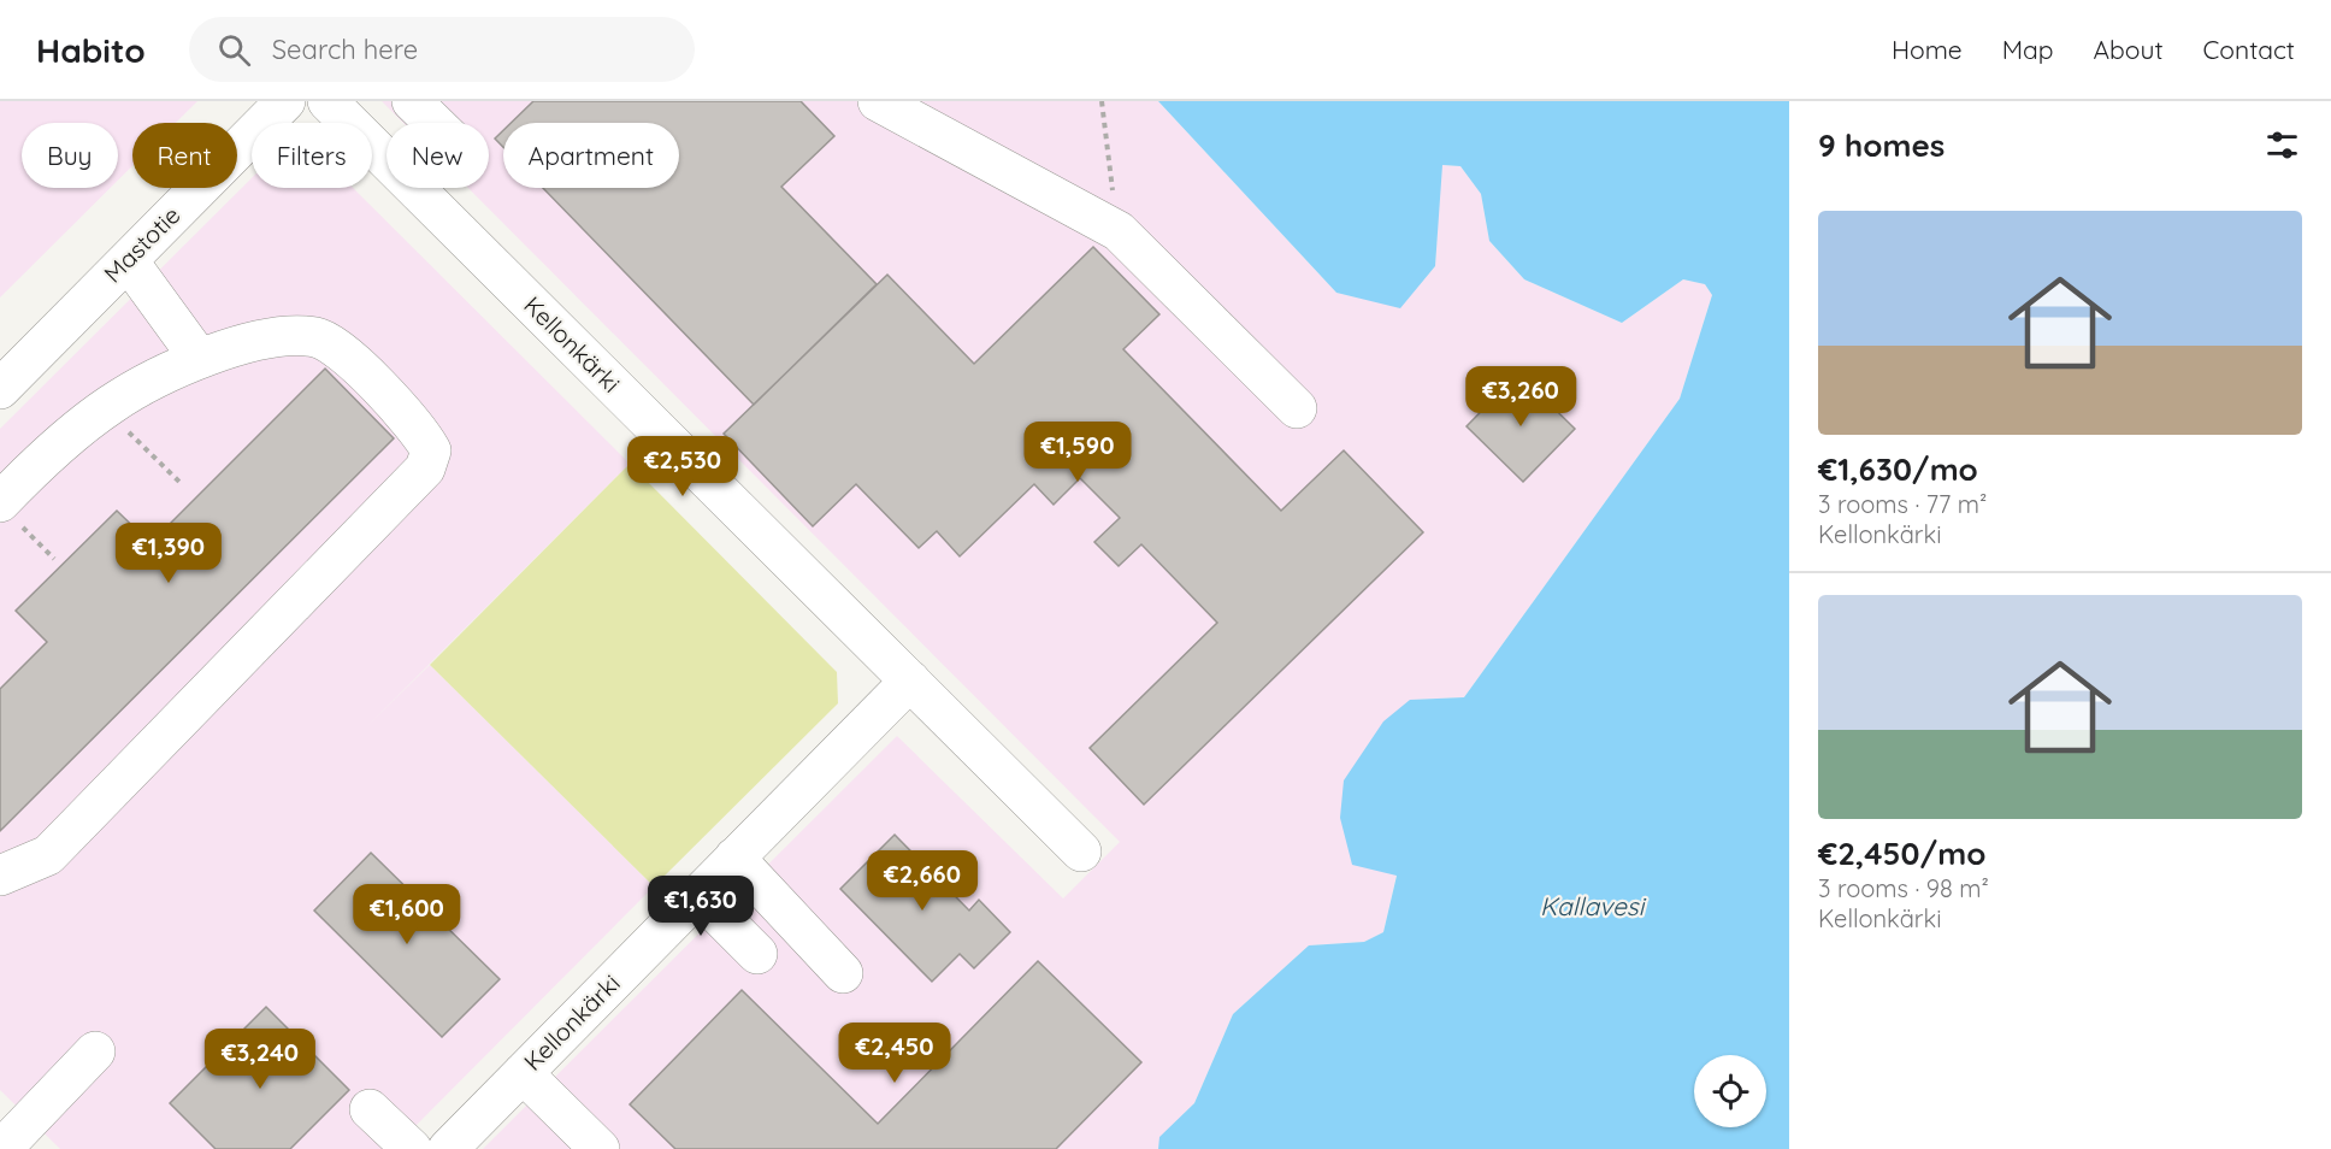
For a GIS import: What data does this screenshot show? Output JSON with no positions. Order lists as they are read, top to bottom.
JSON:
{
  "streets": {
    "street": ["Mastotie", "Kellonkärki"]
  },
  "water": ["Kallavesi"],
  "page": {
    "header": "Habito",
    "search": "Search here",
    "nav": [
      "Home",
      "Map",
      "About",
      "Contact"
    ],
    "heading": "9 homes",
    "chip": [
      "Buy",
      "Rent",
      "Filters",
      "New",
      "Apartment"
    ],
    "list": [
      {
        "name": "€1,630/mo",
        "note": "3 rooms · 77 m² · Kellonkärki"
      },
      {
        "name": "€2,450/mo",
        "note": "3 rooms · 98 m² · Kellonkärki"
      }
    ],
    "price": [
      "€3,260",
      "€1,590",
      "€2,530",
      "€1,390",
      "€2,660",
      "€1,630",
      "€1,600",
      "€2,450",
      "€3,240"
    ]
  }
}
